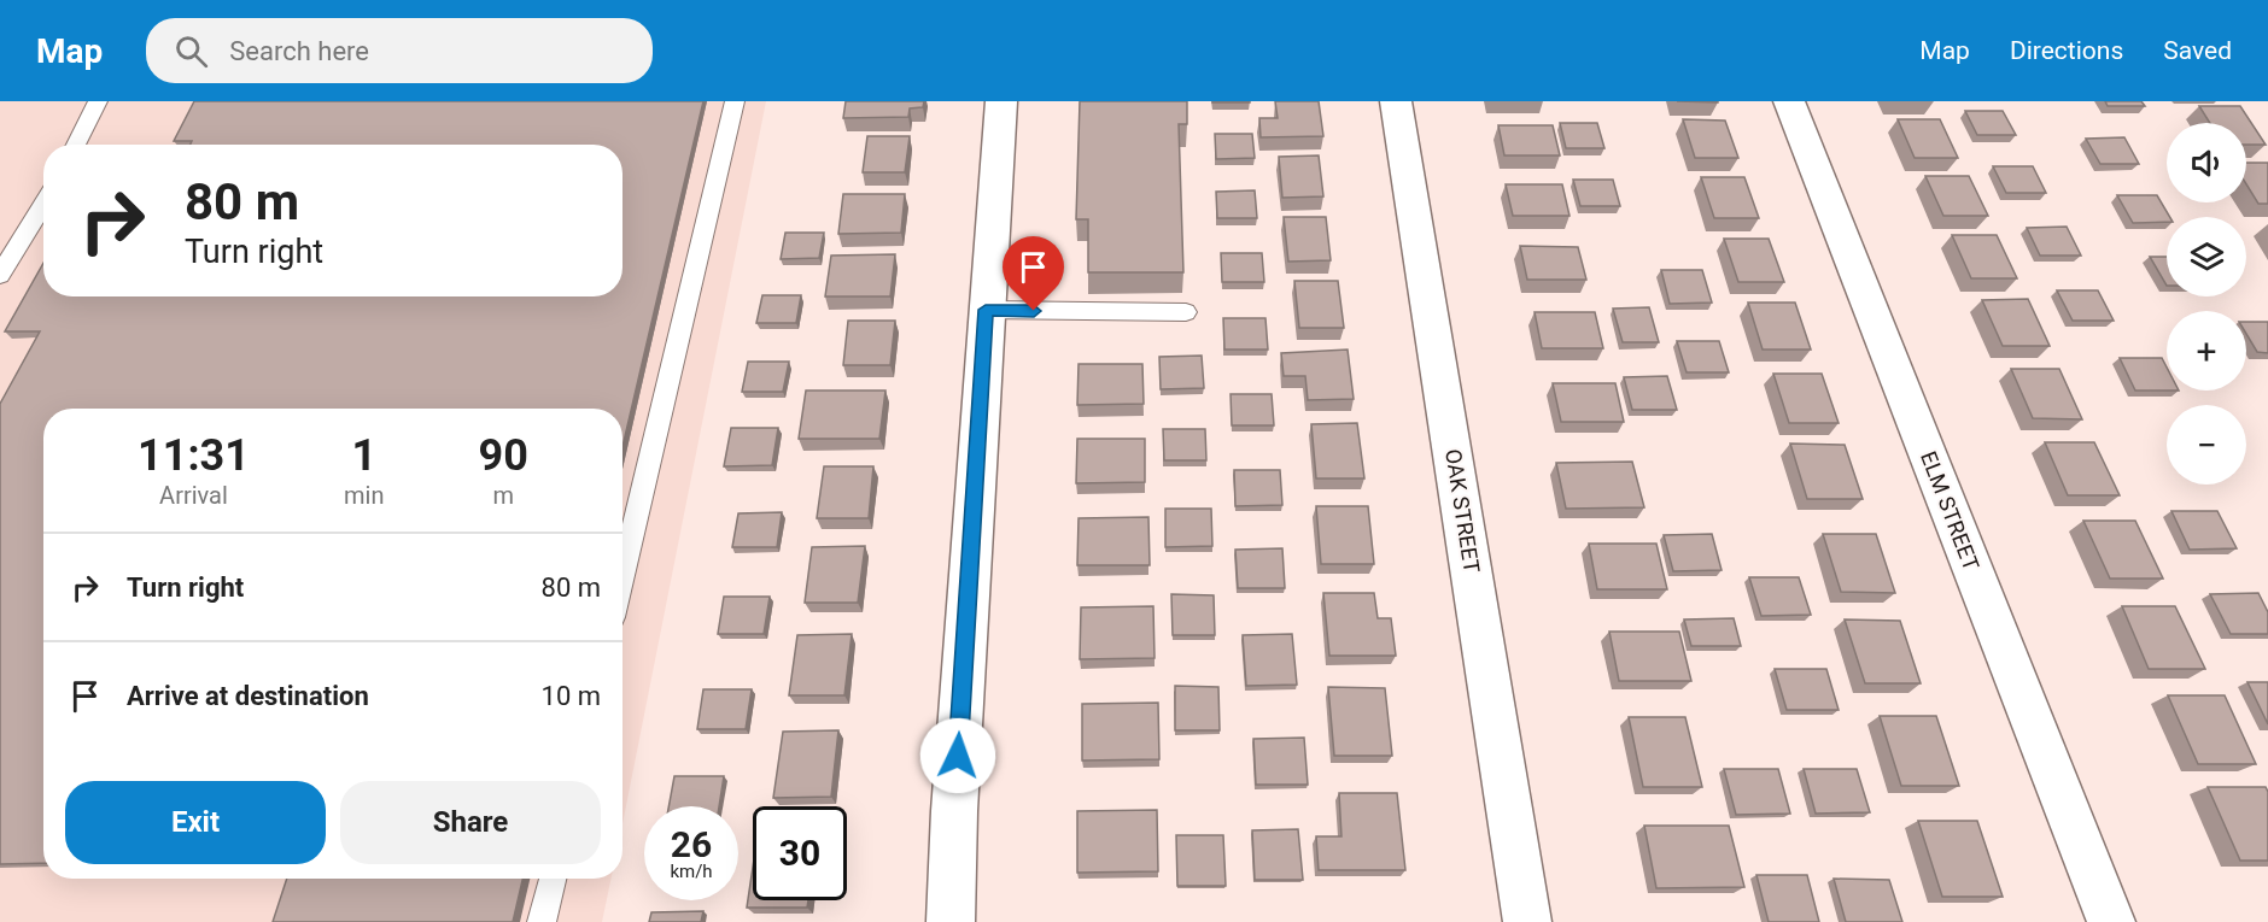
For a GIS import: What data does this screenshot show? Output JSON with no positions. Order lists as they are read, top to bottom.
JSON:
{
  "streets": {
    "street": ["OAK STREET", "ELM STREET"]
  },
  "page": {
    "header": "Map",
    "search": "Search here",
    "nav": ["Map", "Directions", "Saved"],
    "map_buttons": ["+", "−"],
    "turn": ["80 m", "Turn right"],
    "eta": [
      "11:31",
      "Arrival",
      "1",
      "min",
      "90",
      "m"
    ],
    "list": [
      {
        "name": "Turn right",
        "value": "80 m"
      },
      {
        "name": "Arrive at destination",
        "value": "10 m"
      }
    ],
    "buttons": ["Exit", "Share"],
    "speed": "26 km/h",
    "limit": "30"
  }
}
